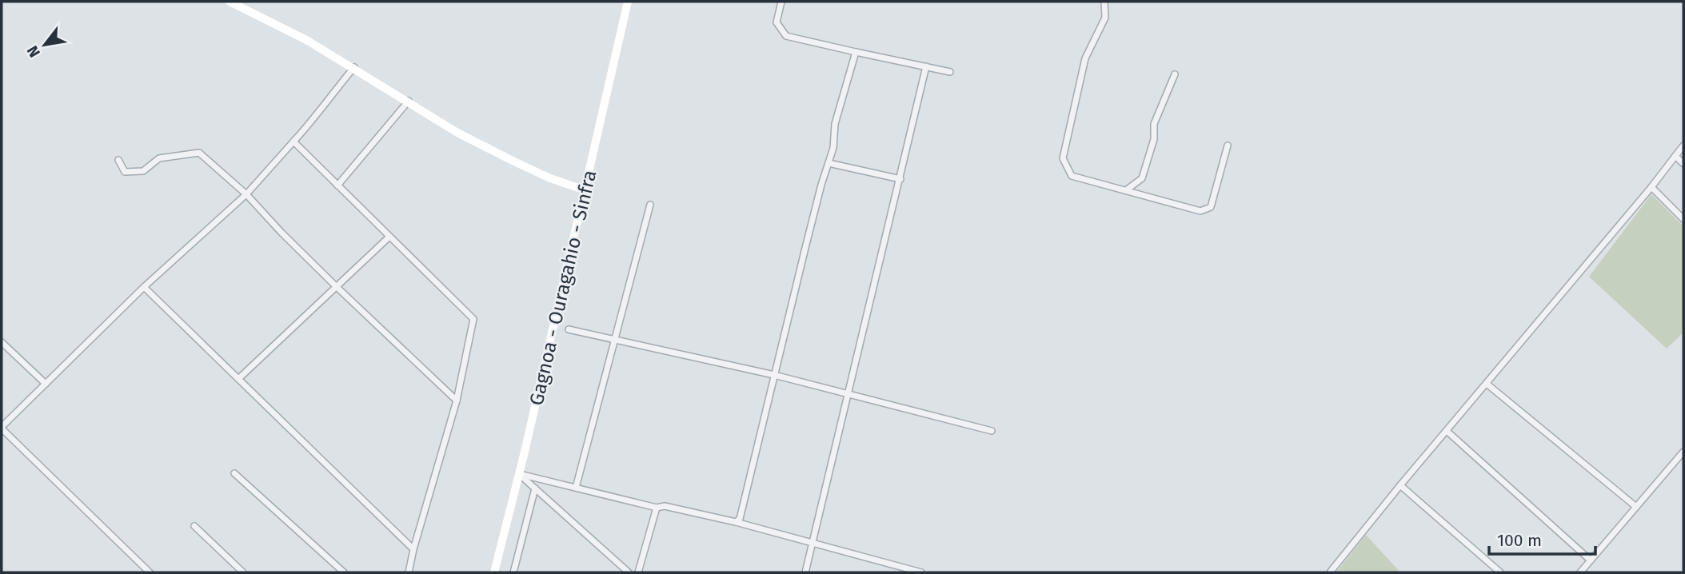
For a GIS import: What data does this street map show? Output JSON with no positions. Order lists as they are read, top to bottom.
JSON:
{
  "streets": {
    "main road": ["Gagnoa - Ouragahio - Sinfra"]
  },
  "scale_bar": "100 m",
  "north": "bottom left"
}
